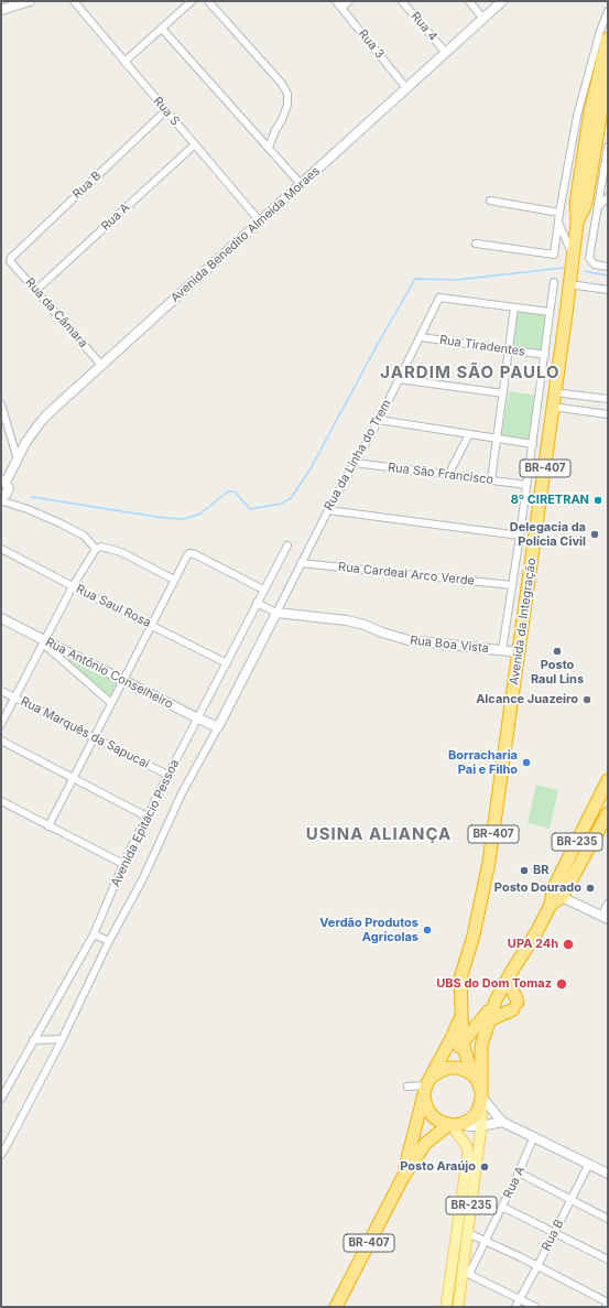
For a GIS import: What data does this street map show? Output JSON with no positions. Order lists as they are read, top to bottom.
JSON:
{
  "streets": {
    "highway": ["BR-407", "Avenida da Integração", "BR-235"],
    "street": [
      "Rua 4",
      "Rua 3",
      "Rua S",
      "Rua B",
      "Rua A",
      "Avenida Benedito Almeida Moraes",
      "Rua da Câmara",
      "Rua Tiradentes",
      "Rua da Linha do Trem",
      "Rua São Francisco",
      "Rua Cardeal Arco Verde",
      "Rua Saul Rosa",
      "Rua Boa Vista",
      "Rua Antônio Conselheiro",
      "Rua Marquês da Sapucaí",
      "Avenida Epitácio Pessoa"
    ]
  },
  "crossings": [
    ["Rua 4", "Avenida Benedito Almeida Moraes"],
    ["Rua 3", "Avenida Benedito Almeida Moraes"],
    ["Rua S", "Rua B"],
    ["Rua S", "Rua A"],
    ["Rua S", "Avenida Benedito Almeida Moraes"],
    ["Rua B", "Rua da Câmara"],
    ["Rua A", "Rua da Câmara"],
    ["Rua A", "BR-235"],
    ["Avenida Benedito Almeida Moraes", "Rua da Câmara"],
    ["Rua Tiradentes", "Rua da Linha do Trem"],
    ["Rua da Linha do Trem", "Rua São Francisco"],
    ["Rua da Linha do Trem", "Rua Cardeal Arco Verde"],
    ["Rua da Linha do Trem", "Rua Boa Vista"],
    ["BR-407", "Avenida da Integração"],
    ["Rua Saul Rosa", "Avenida Epitácio Pessoa"],
    ["Avenida da Integração", "Rua Boa Vista"],
    ["Avenida da Integração", "BR-235"],
    ["Rua Antônio Conselheiro", "Avenida Epitácio Pessoa"],
    ["Rua Marquês da Sapucaí", "Avenida Epitácio Pessoa"]
  ],
  "districts": ["JARDIM SÃO PAULO", "USINA ALIANÇA"],
  "places": [
    "8º CIRETRAN",
    "Delegacia da Polícia Civil",
    "Posto Raul Lins",
    "Alcance Juazeiro",
    "Borracharia Pai e Filho",
    "BR",
    "Posto Dourado",
    "Verdão Produtos Agrícolas",
    "UPA 24h",
    "UBS do Dom Tomaz",
    "Posto Araújo"
  ]
}
